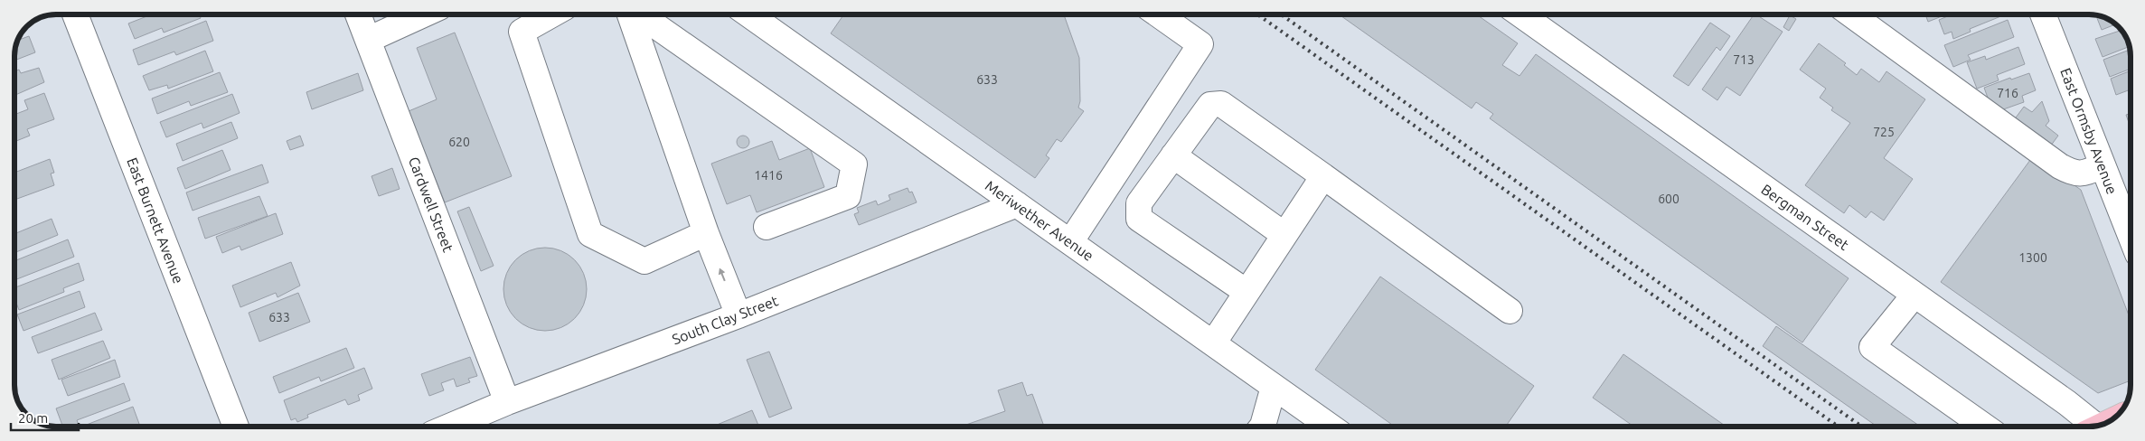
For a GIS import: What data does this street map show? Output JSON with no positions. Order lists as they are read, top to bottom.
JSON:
{
  "streets": {
    "street": [
      "East Ormsby Avenue",
      "Cardwell Street",
      "Bergman Street",
      "East Burnett Avenue",
      "Meriwether Avenue",
      "South Clay Street"
    ]
  },
  "crossings": [
    ["Cardwell Street", "South Clay Street"],
    ["Meriwether Avenue", "South Clay Street"]
  ],
  "house_numbers": [
    "713",
    "633",
    "716",
    "725",
    "620",
    "1416",
    "600",
    "1300",
    "633"
  ],
  "scale_bar": "20 m"
}
